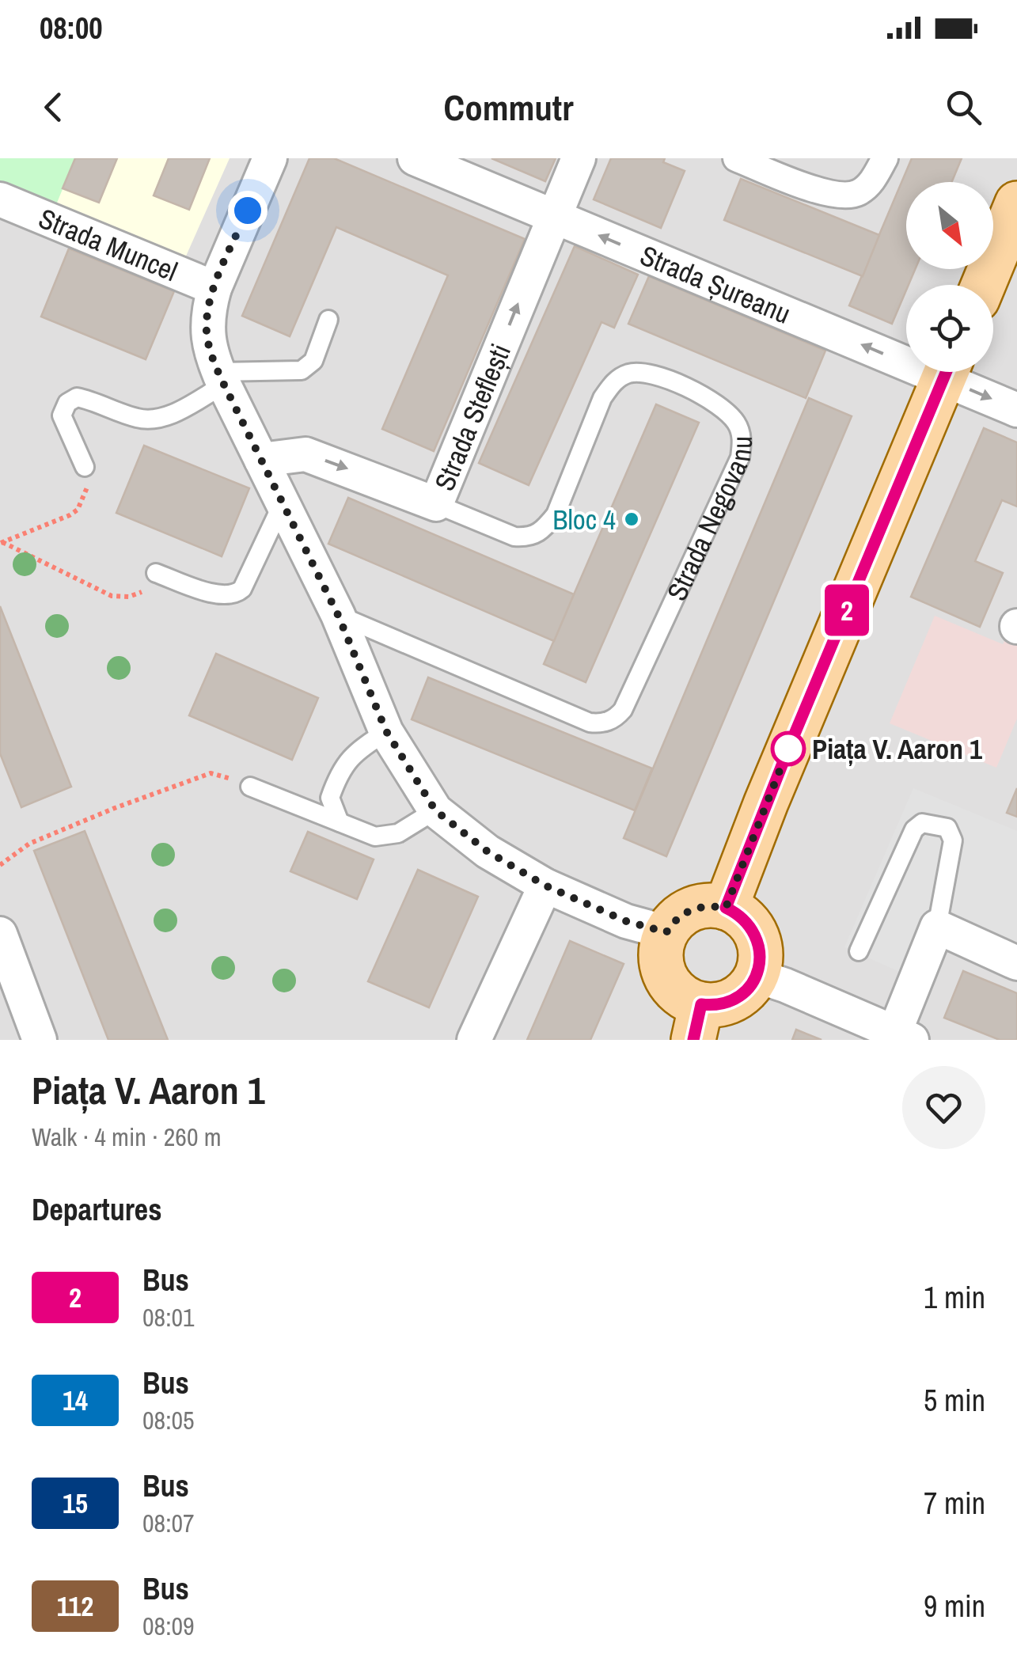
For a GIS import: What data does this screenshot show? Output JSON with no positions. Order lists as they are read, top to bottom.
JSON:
{
  "streets": {
    "street": ["Strada Muncel", "Strada Șureanu", "Strada Steflești"],
    "lane": ["Strada Negovanu"]
  },
  "crossings": [
    ["Strada Șureanu", "Strada Steflești"],
    ["Strada Steflești", "Strada Negovanu"]
  ],
  "places": ["Bloc 4", "Piața V. Aaron 1"],
  "lines": ["bus line 2"],
  "north": "bottom right",
  "page": {
    "status": "08:00",
    "header": "Commutr",
    "on_map": "2",
    "heading": [
      ["Piața V. Aaron 1", "Walk · 4 min · 260 m"],
      "Departures"
    ],
    "list": [
      {
        "mark": "2",
        "name": "Bus",
        "note": "08:01",
        "value": "1 min"
      },
      {
        "mark": "14",
        "name": "Bus",
        "note": "08:05",
        "value": "5 min"
      },
      {
        "mark": "15",
        "name": "Bus",
        "note": "08:07",
        "value": "7 min"
      },
      {
        "mark": "112",
        "name": "Bus",
        "note": "08:09",
        "value": "9 min"
      }
    ]
  }
}
